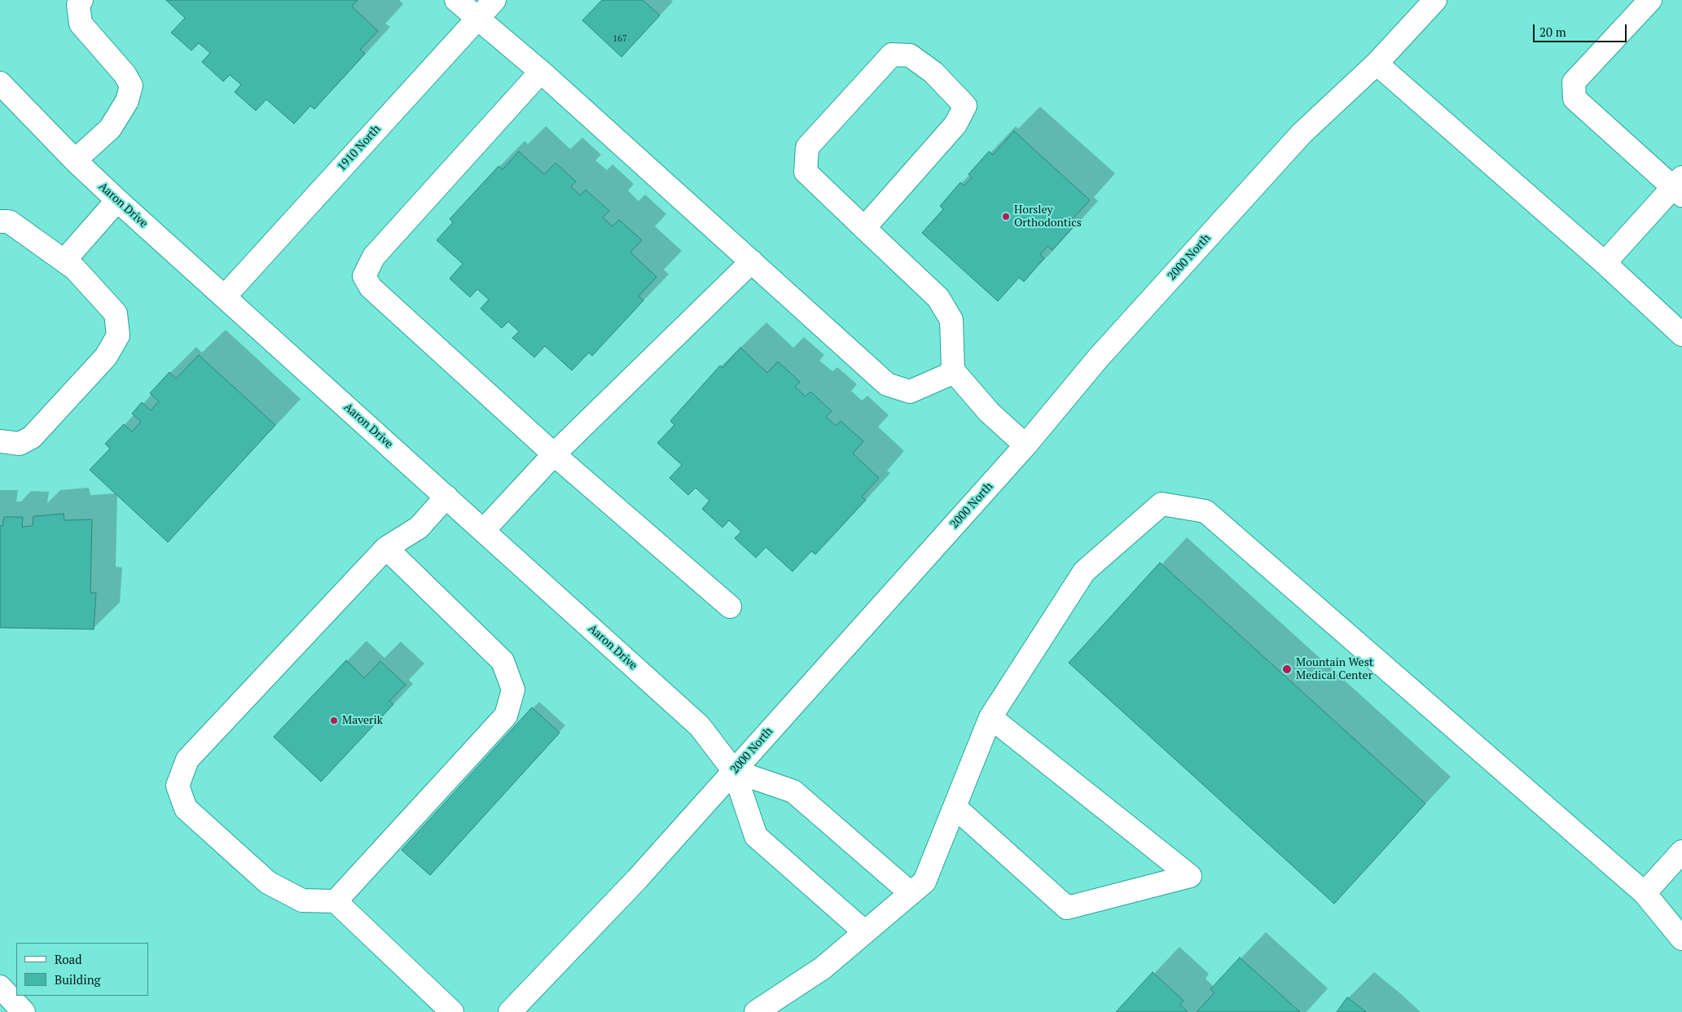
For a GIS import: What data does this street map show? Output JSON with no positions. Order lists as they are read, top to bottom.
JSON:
{
  "streets": {
    "main road": ["1910 North", "Aaron Drive", "2000 North"]
  },
  "crossings": [
    ["1910 North", "Aaron Drive"],
    ["Aaron Drive", "2000 North"]
  ],
  "places": ["Horsley Orthodontics", "Mountain West Medical Center", "Maverik"],
  "house_numbers": ["167"],
  "legend": ["Road", "Building"],
  "scale_bar": "20 m"
}
